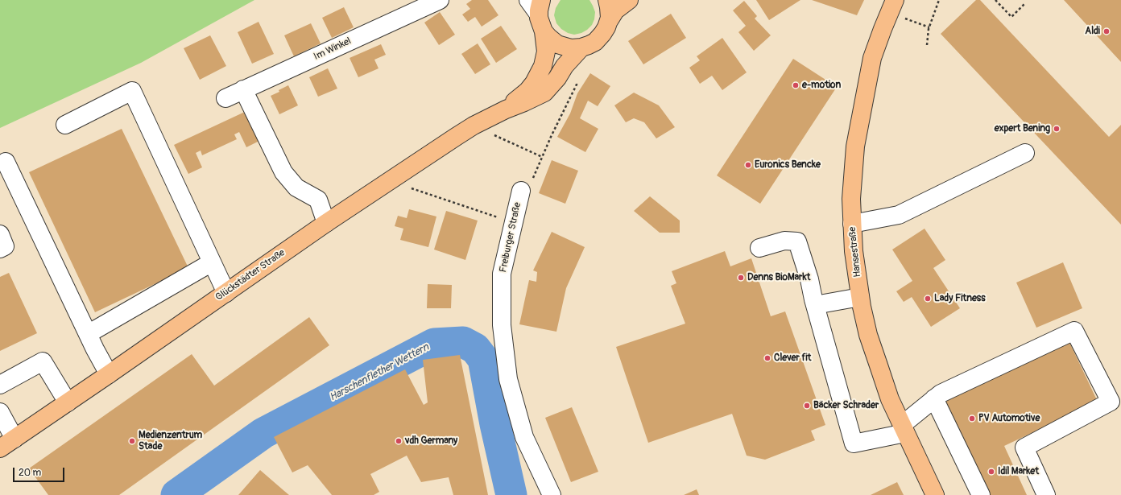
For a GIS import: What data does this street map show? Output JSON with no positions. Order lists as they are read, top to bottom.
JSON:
{
  "streets": {
    "main road": ["Hansestraße", "Glückstädter Straße"],
    "street": ["Im Winkel", "Freiburger Straße"]
  },
  "crossings": [
    ["Freiburger Straße", "Glückstädter Straße"]
  ],
  "water": ["Harschenflether Wettern"],
  "places": [
    "Aldi",
    "e-motion",
    "expert Bening",
    "Euronics Bencke",
    "Denns BioMarkt",
    "Lady Fitness",
    "Clever fit",
    "Bäcker Schrader",
    "PV Automotive",
    "Medienzentrum Stade",
    "vdh Germany",
    "Idil Market"
  ],
  "scale_bar": "20 m"
}
